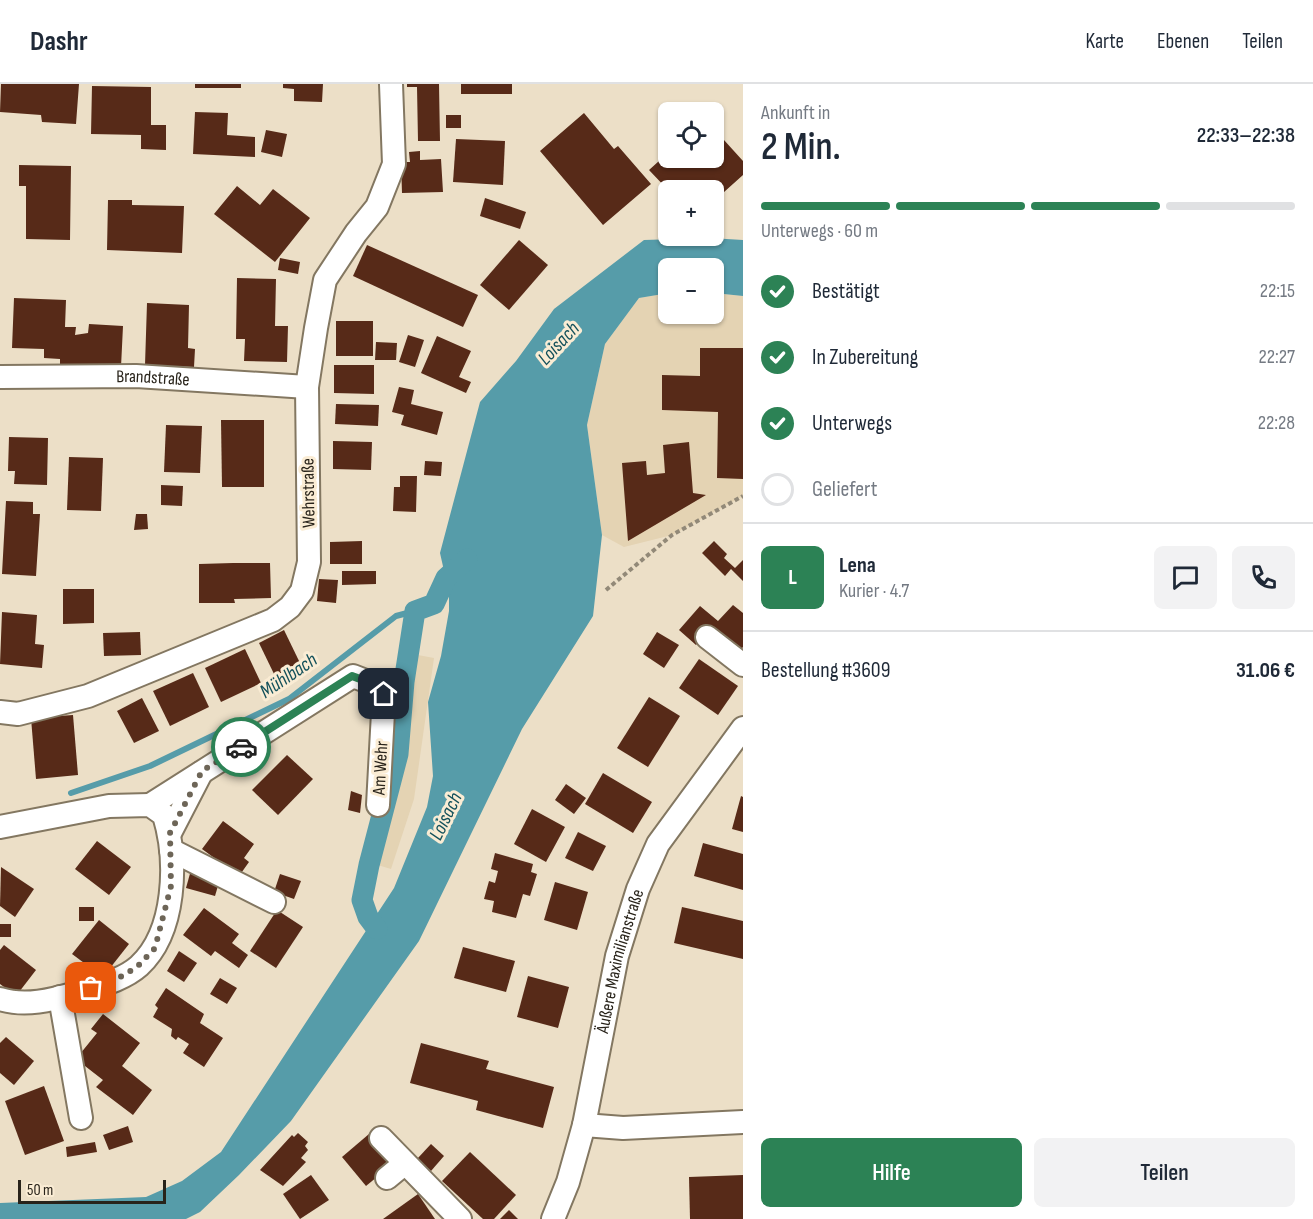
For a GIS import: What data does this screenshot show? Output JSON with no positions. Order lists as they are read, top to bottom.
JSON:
{
  "streets": {
    "street": [
      "Brandstraße",
      "Wehrstraße",
      "Am Wehr",
      "Äußere Maximilianstraße"
    ]
  },
  "crossings": [
    ["Brandstraße", "Wehrstraße"]
  ],
  "water": ["Loisach", "Mühlbach"],
  "scale_bar": "50 m",
  "page": {
    "header": "Dashr",
    "nav": ["Karte", "Ebenen", "Teilen"],
    "heading": ["2 Min.", "Ankunft in", "22:33–22:38"],
    "panel": [
      "Lena",
      "Kurier · 4.7",
      "Bestellung #3609",
      "31.06 €"
    ],
    "map_buttons": ["+", "−"],
    "bar": "Unterwegs · 60 m",
    "list": [
      ["Bestätigt", "22:15"],
      ["In Zubereitung", "22:27"],
      ["Unterwegs", "22:28"],
      "Geliefert"
    ],
    "round": "L",
    "buttons": ["Hilfe", "Teilen"],
    "scale": "50 m"
  }
}
